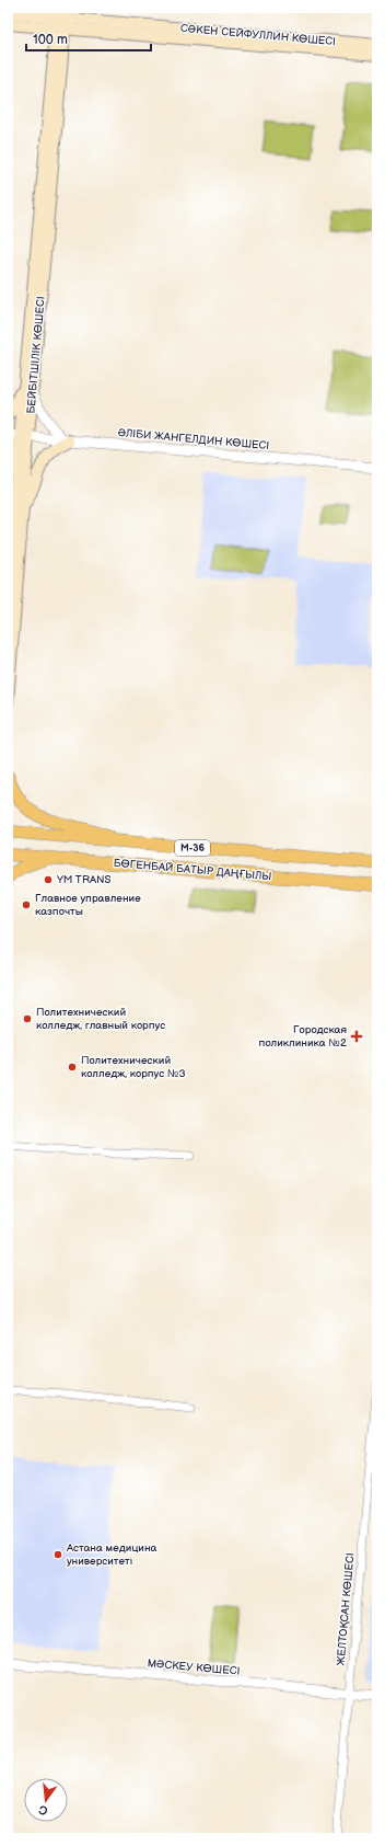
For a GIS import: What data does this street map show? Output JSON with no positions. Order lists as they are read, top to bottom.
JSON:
{
  "streets": {
    "main road": [
      "СӘКЕН СЕЙФУЛЛИН КӨШЕСІ",
      "БЕЙБІТШІЛІК КӨШЕСІ",
      "M-36",
      "БӨГЕНБАЙ БАТЫР ДАҢҒЫЛЫ"
    ],
    "street": ["ӘЛІБИ ЖАНГЕЛДИН КӨШЕСІ", "ЖЕЛТОҚСАН КӨШЕСІ", "МӘСКЕУ КӨШЕСІ"]
  },
  "crossings": [
    ["СӘКЕН СЕЙФУЛЛИН КӨШЕСІ", "БЕЙБІТШІЛІК КӨШЕСІ"],
    ["БЕЙБІТШІЛІК КӨШЕСІ", "ӘЛІБИ ЖАНГЕЛДИН КӨШЕСІ"],
    ["ЖЕЛТОҚСАН КӨШЕСІ", "МӘСКЕУ КӨШЕСІ"]
  ],
  "places": {
    "other": [
      "YM TRANS",
      "Главное управление казпочты",
      "Политехнический колледж, главный корпус",
      "Политехнический колледж, корпус №3",
      "Астана медицина университеті"
    ],
    "health": ["Городская поликлиника №2"]
  },
  "scale_bar": "100 m",
  "north": "bottom"
}
